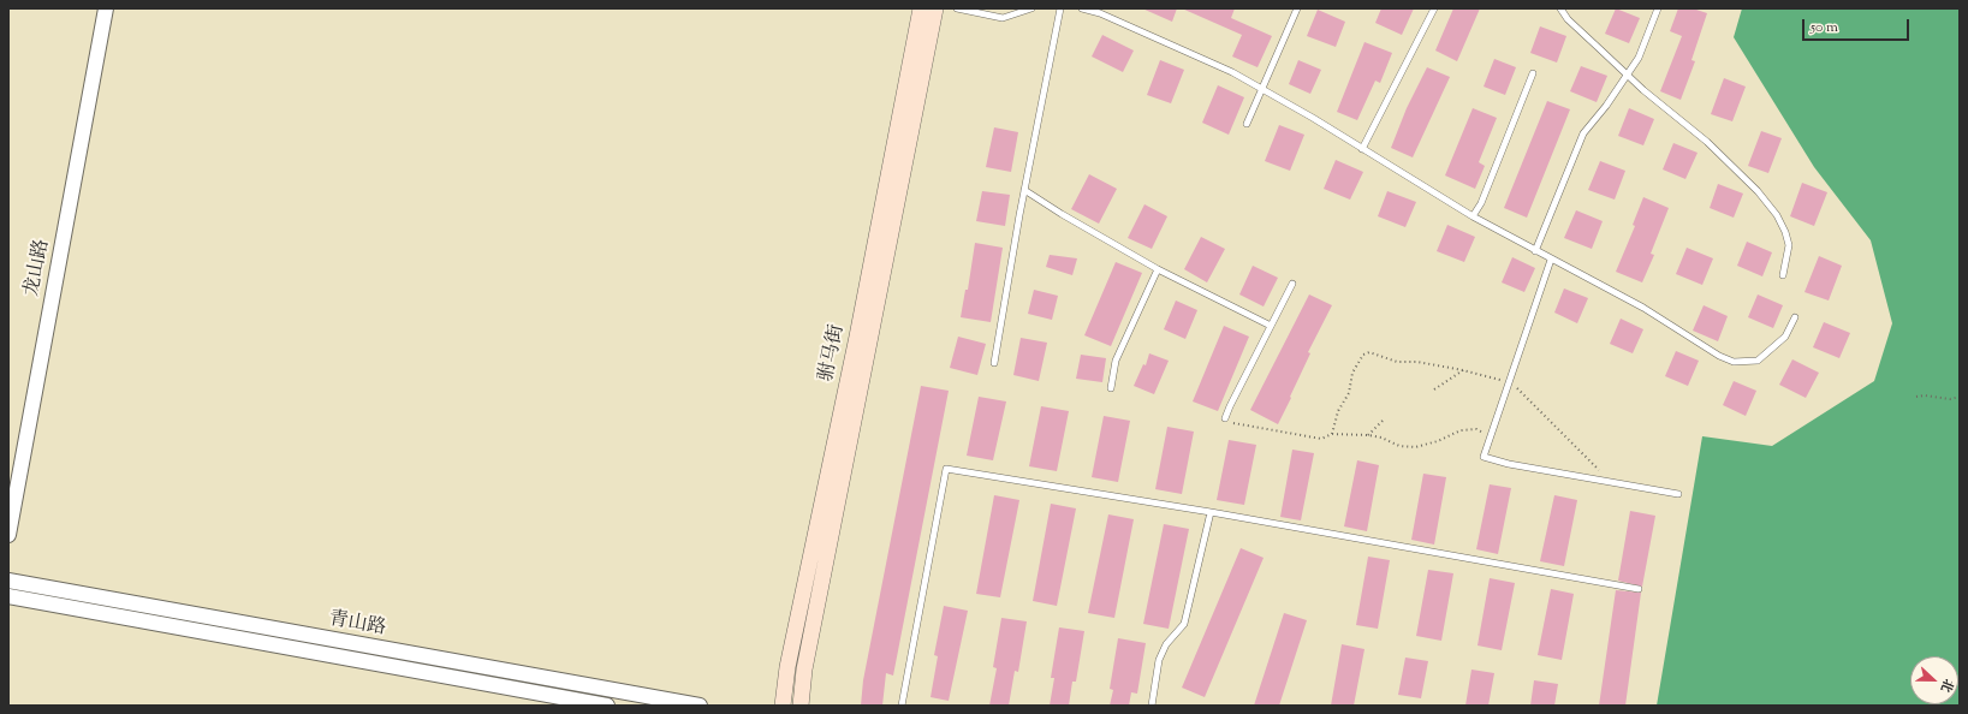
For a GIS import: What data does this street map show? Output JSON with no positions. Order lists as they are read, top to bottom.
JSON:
{
  "streets": {
    "main road": ["驸马街"],
    "street": ["龙山路", "青山路"]
  },
  "scale_bar": "50 m",
  "north": "right"
}
